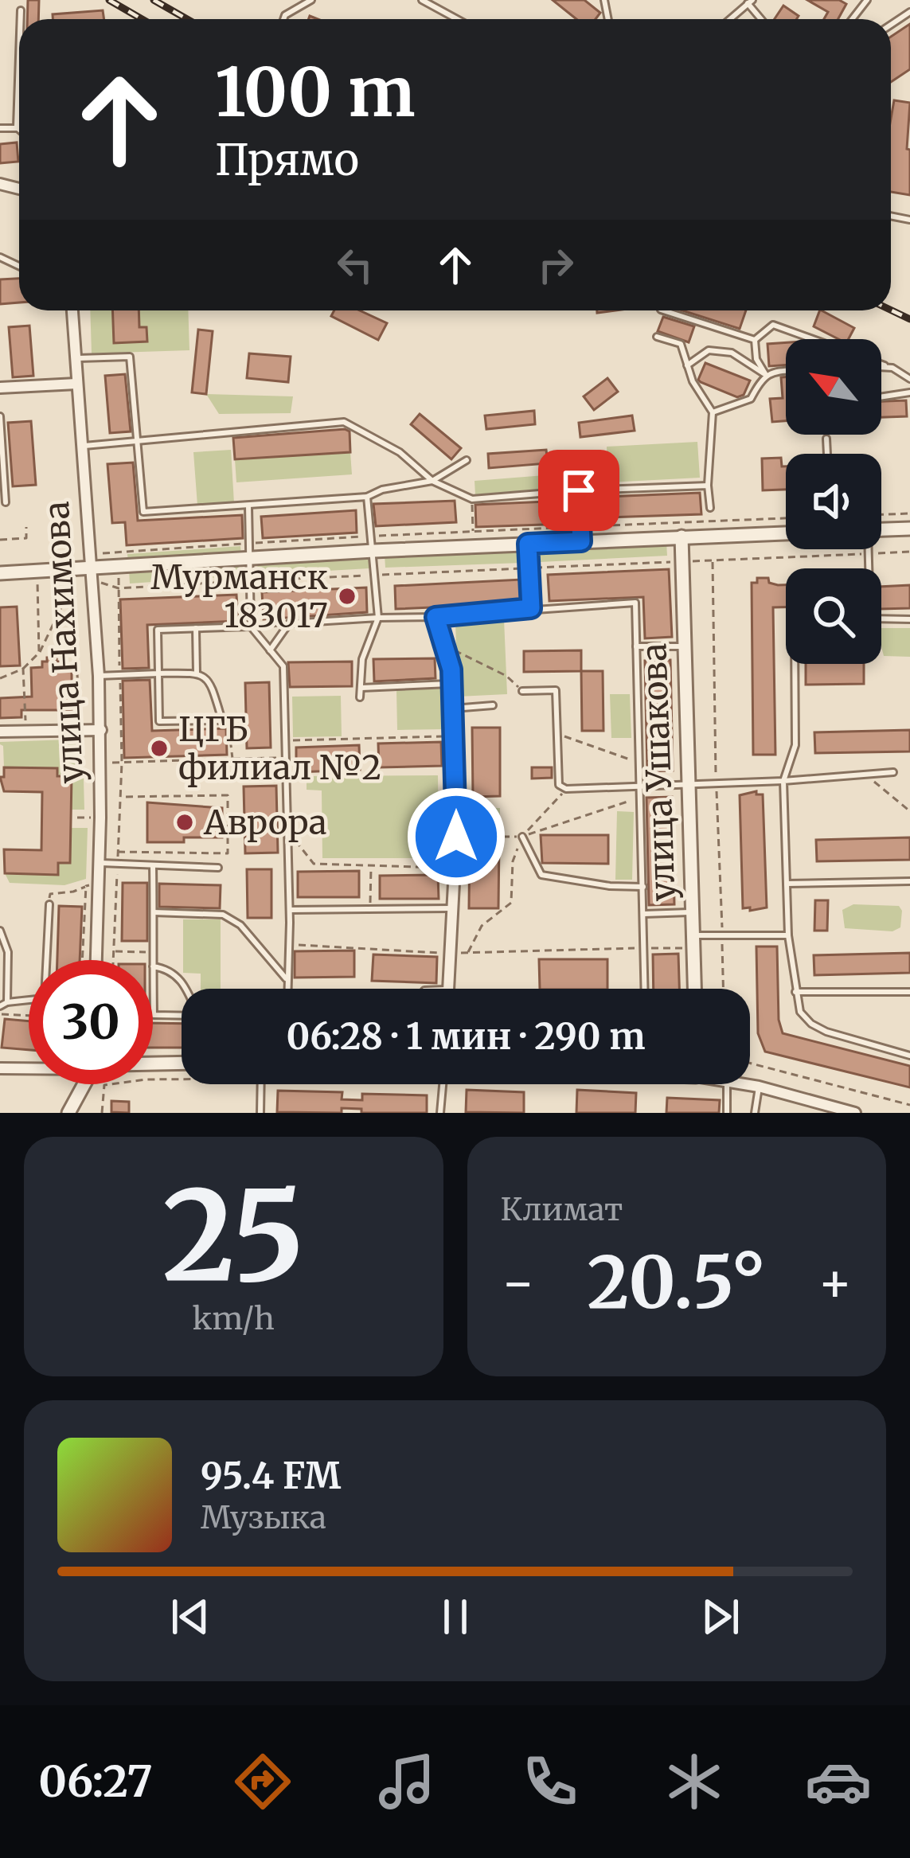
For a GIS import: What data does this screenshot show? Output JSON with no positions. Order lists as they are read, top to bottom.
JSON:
{
  "streets": {
    "street": ["улица Нахимова", "улица Ушакова"]
  },
  "places": ["Мурманск 183017", "ЦГБ филиал №2", "Аврора"],
  "north": "top left",
  "page": {
    "turn": ["100 m", "Прямо"],
    "limit": "30",
    "trip": "06:28 · 1 мин · 290 m",
    "tile": [
      ["25", "km/h"],
      "Климат"
    ],
    "heat": ["−", "20.5°", "+"],
    "song": ["95.4 FM", "Музыка"],
    "tabs": "06:27"
  }
}
